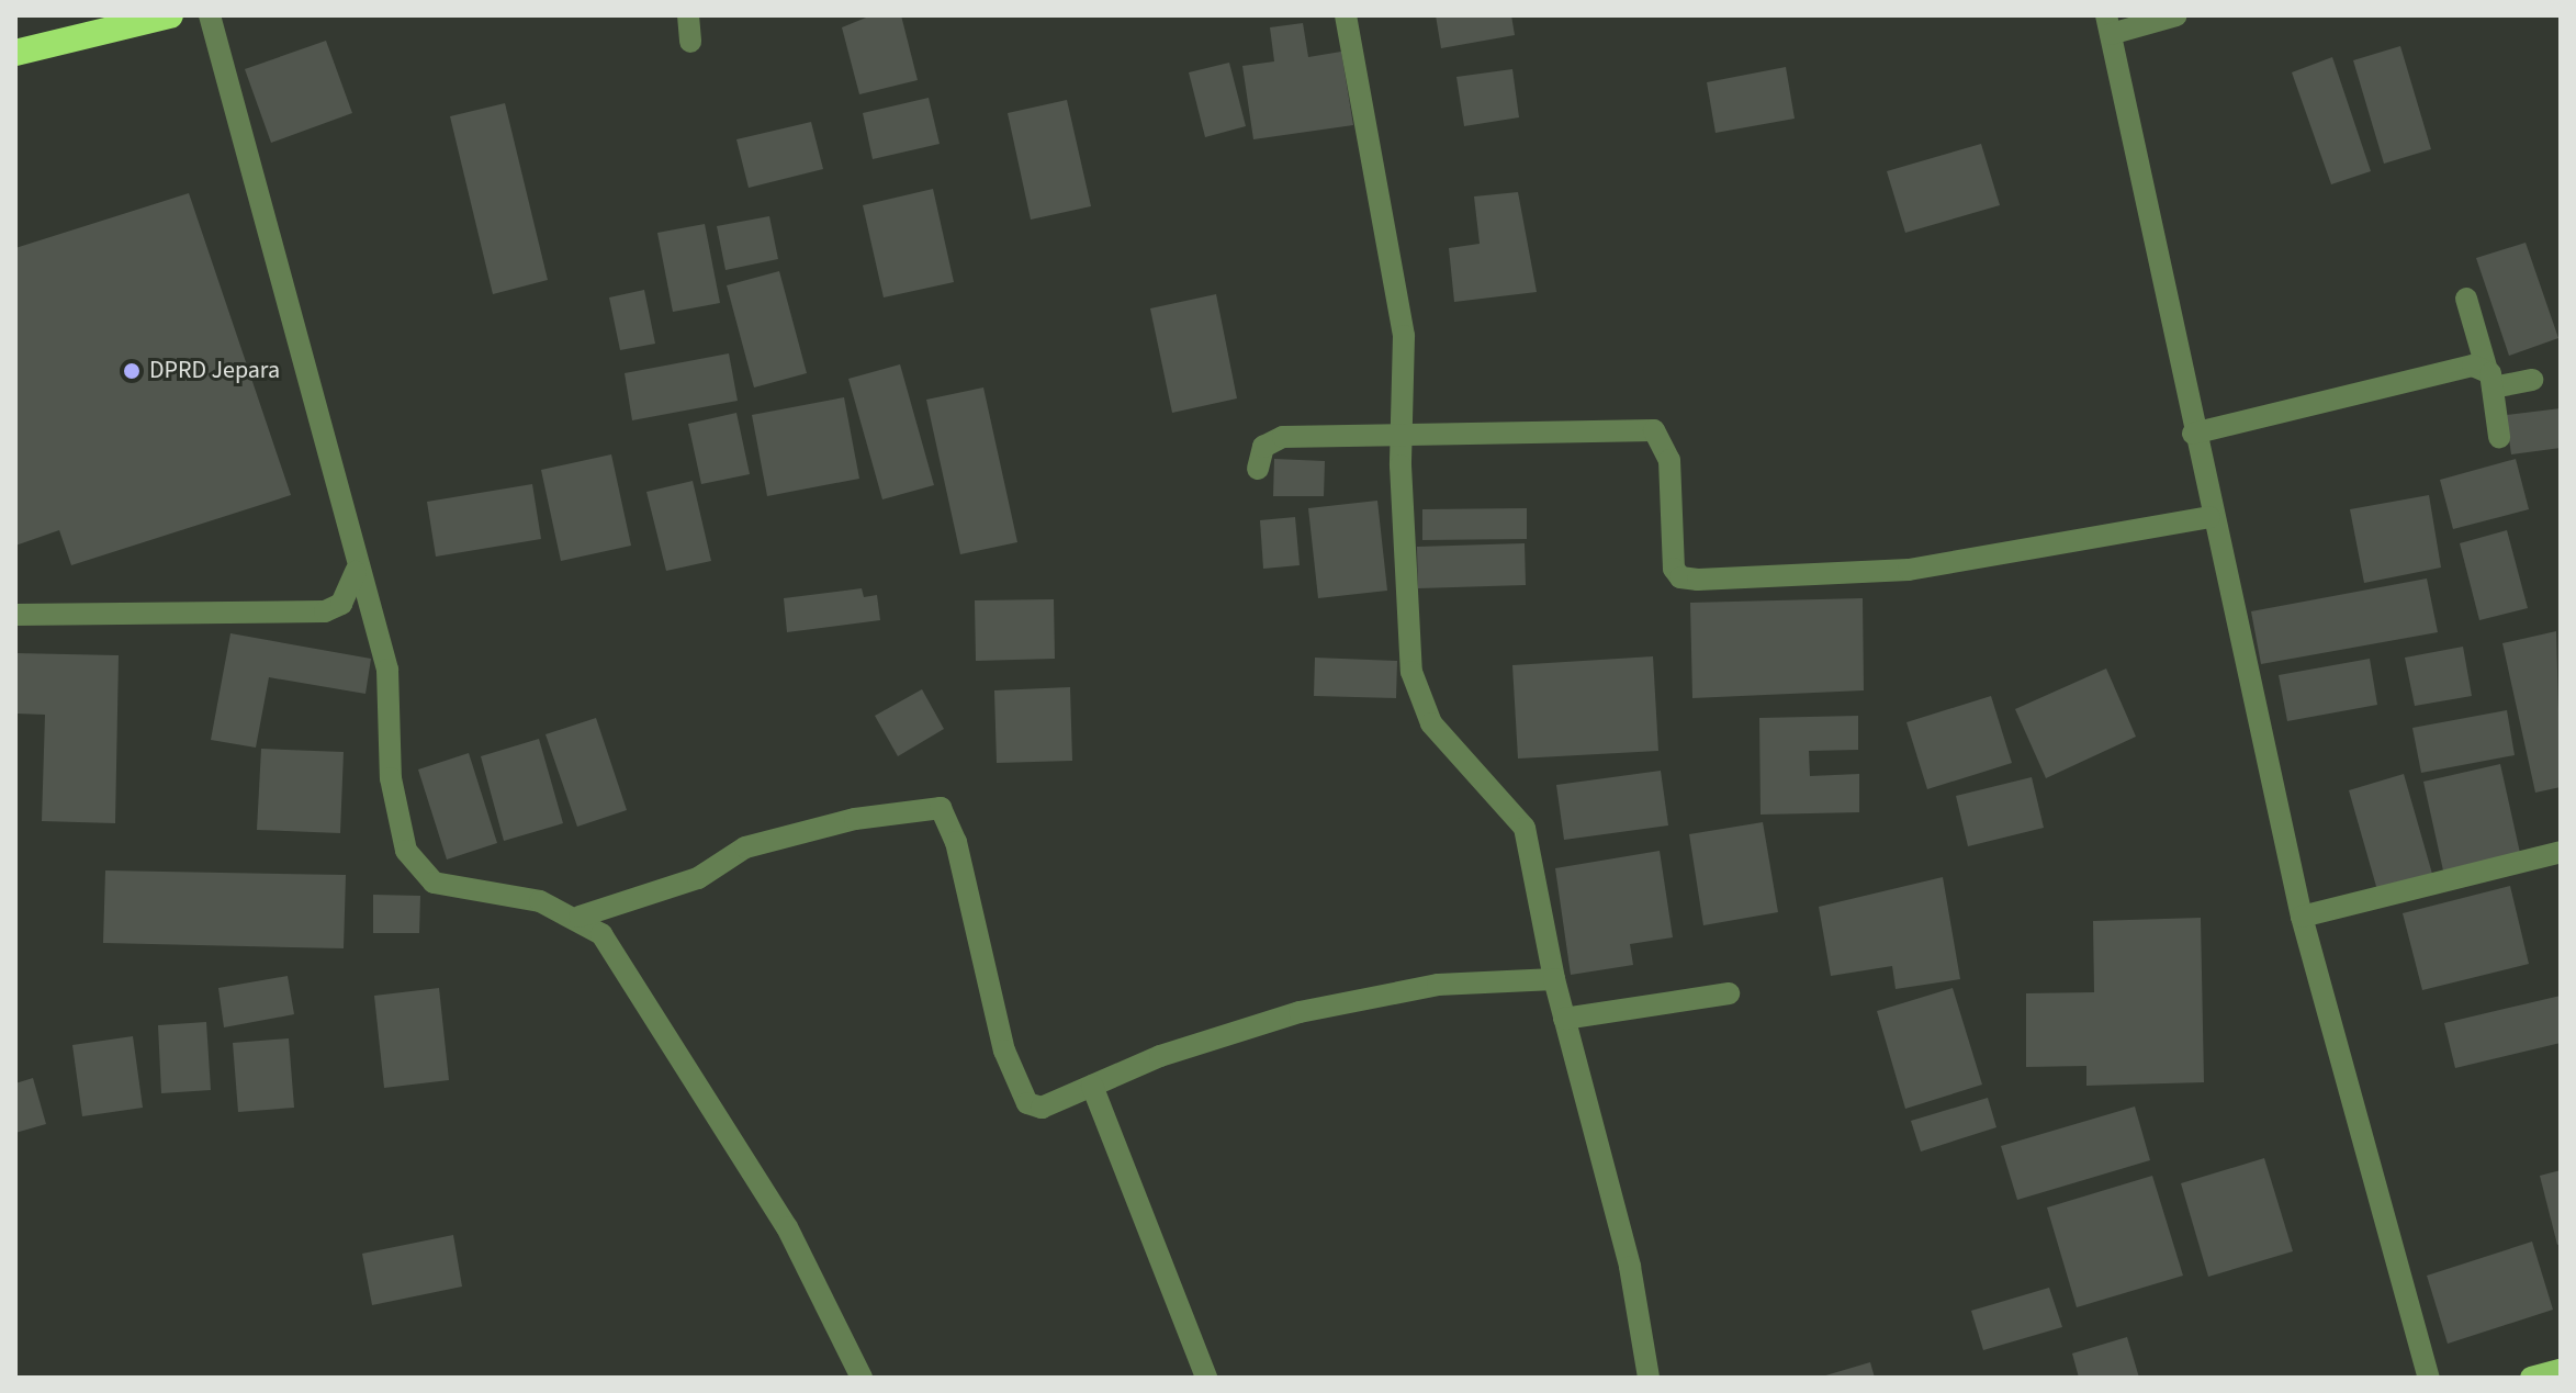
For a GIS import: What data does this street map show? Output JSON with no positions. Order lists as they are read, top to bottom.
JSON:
{
  "places": ["DPRD Jepara"]
}
